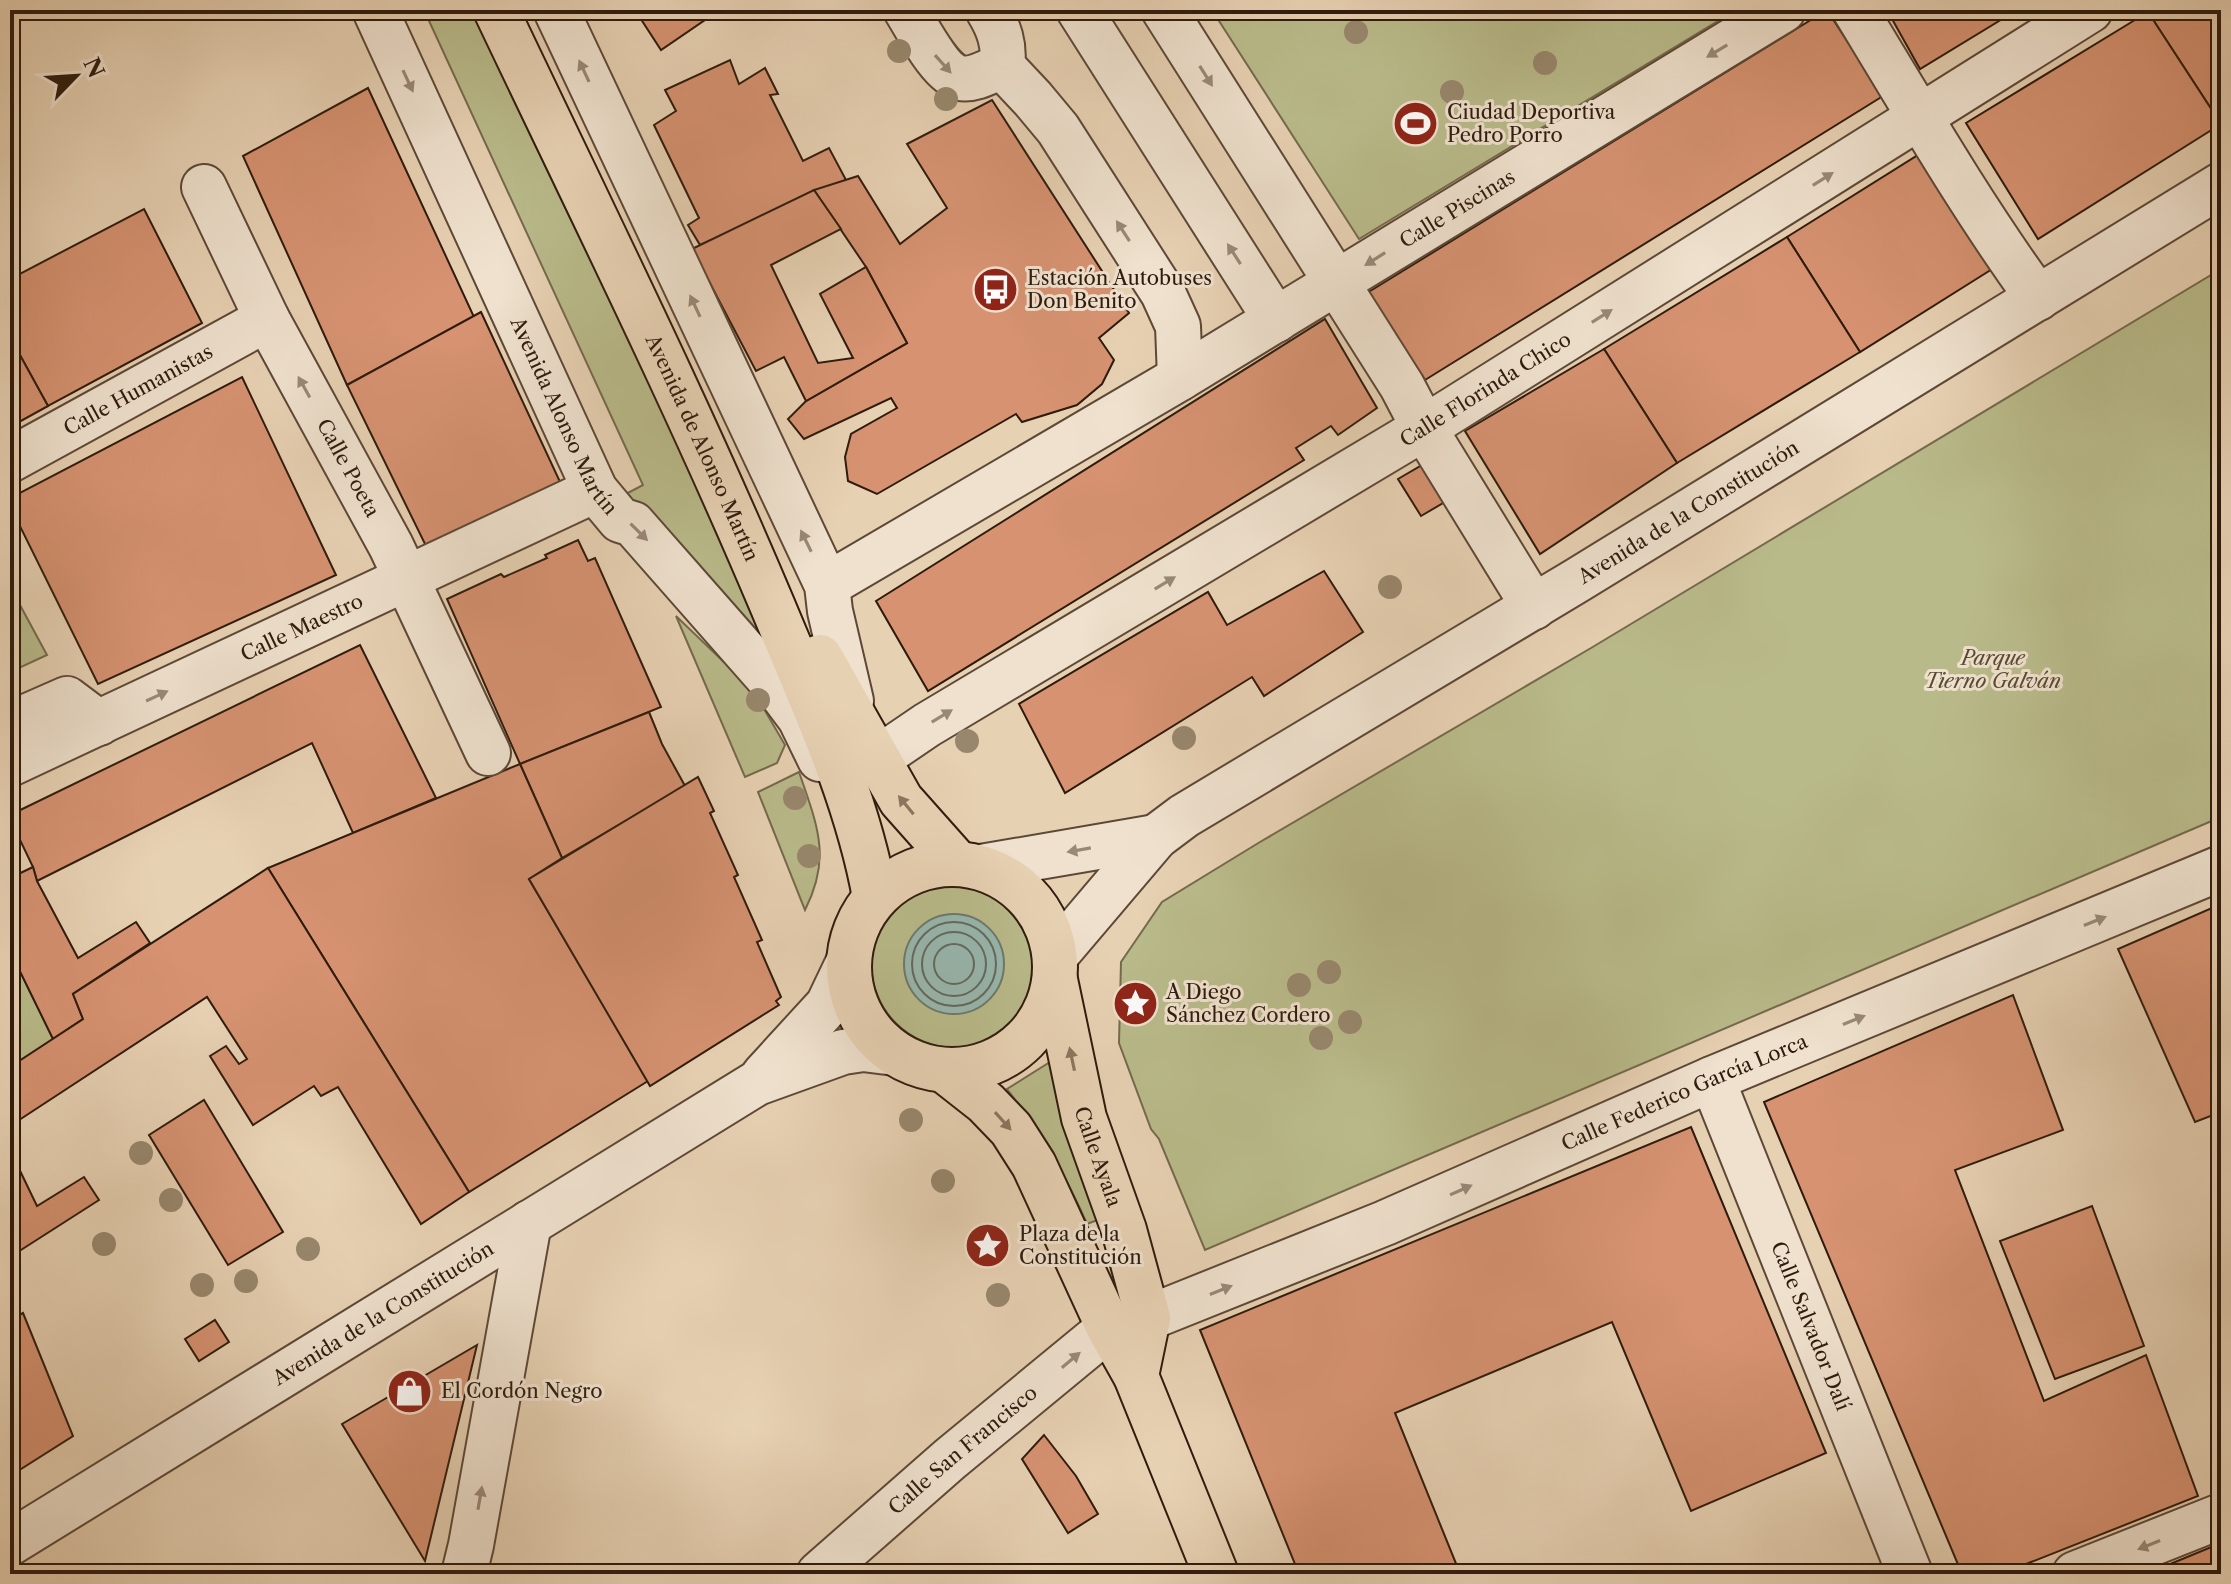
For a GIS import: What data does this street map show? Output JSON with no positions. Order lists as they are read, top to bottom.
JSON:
{
  "streets": {
    "main road": ["Avenida de Alonso Martín", "Calle Ayala"],
    "street": [
      "Calle Piscinas",
      "Calle Florinda Chico",
      "Calle Humanistas",
      "Avenida Alonso Martín",
      "Calle Poeta",
      "Avenida de la Constitución",
      "Calle Maestro",
      "Calle Federico García Lorca",
      "Calle Salvador Dalí",
      "Calle San Francisco"
    ]
  },
  "crossings": [
    ["Calle Piscinas", "Avenida de Alonso Martín"],
    ["Calle Florinda Chico", "Avenida de Alonso Martín"],
    ["Calle Humanistas", "Calle Poeta"],
    ["Avenida Alonso Martín", "Avenida de Alonso Martín"],
    ["Avenida Alonso Martín", "Avenida de la Constitución"],
    ["Avenida Alonso Martín", "Calle Maestro"],
    ["Avenida Alonso Martín", "Calle Ayala"],
    ["Avenida de Alonso Martín", "Avenida de la Constitución"],
    ["Avenida de Alonso Martín", "Calle Ayala"],
    ["Calle Poeta", "Calle Maestro"],
    ["Avenida de la Constitución", "Calle Ayala"],
    ["Calle Federico García Lorca", "Calle Ayala"],
    ["Calle Federico García Lorca", "Calle Salvador Dalí"],
    ["Calle Federico García Lorca", "Calle San Francisco"],
    ["Calle Ayala", "Calle San Francisco"]
  ],
  "one_way": [
    "Calle Piscinas",
    "Calle Florinda Chico",
    "Avenida Alonso Martín",
    "Calle Poeta",
    "Calle Maestro",
    "Calle Federico García Lorca",
    "Calle San Francisco"
  ],
  "parks": ["Parque Tierno Galván"],
  "places": {
    "sports": ["Ciudad Deportiva Pedro Porro"],
    "bus stop": ["Estación Autobuses Don Benito"],
    "place": ["A Diego Sánchez Cordero", "Plaza de la Constitución"],
    "shop": ["El Cordón Negro"]
  },
  "north": "top right"
}
